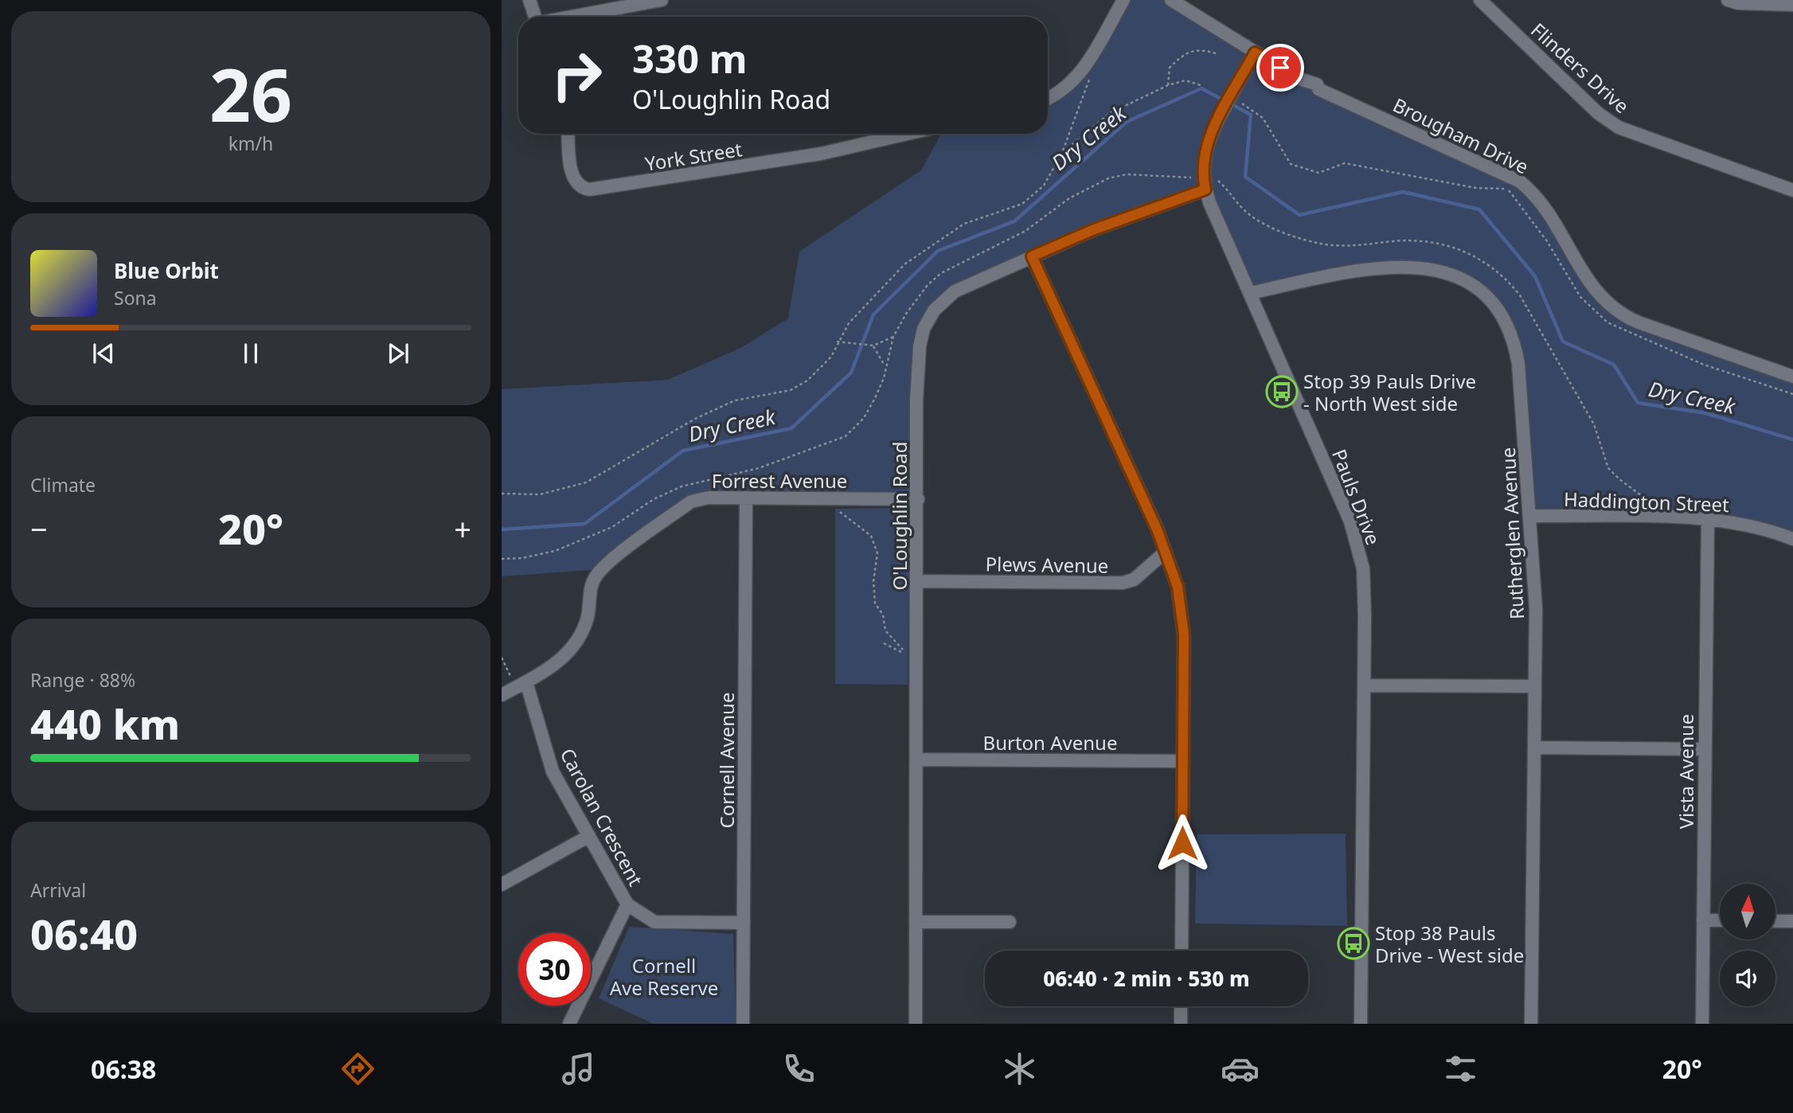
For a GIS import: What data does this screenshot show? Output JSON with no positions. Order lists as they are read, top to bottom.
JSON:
{
  "streets": {
    "street": [
      "Flinders Drive",
      "Brougham Drive",
      "York Street",
      "Forrest Avenue",
      "Pauls Drive",
      "Haddington Street",
      "O'Loughlin Road",
      "Rutherglen Avenue",
      "Plews Avenue",
      "Burton Avenue",
      "Cornell Avenue",
      "Vista Avenue",
      "Carolan Crescent"
    ]
  },
  "crossings": [
    ["Brougham Drive", "Pauls Drive"],
    ["Forrest Avenue", "O'Loughlin Road"],
    ["Forrest Avenue", "Cornell Avenue"],
    ["Forrest Avenue", "Carolan Crescent"],
    ["Pauls Drive", "O'Loughlin Road"],
    ["Pauls Drive", "Rutherglen Avenue"],
    ["Haddington Street", "Rutherglen Avenue"],
    ["Haddington Street", "Vista Avenue"],
    ["O'Loughlin Road", "Plews Avenue"],
    ["O'Loughlin Road", "Burton Avenue"]
  ],
  "water": ["Dry Creek"],
  "parks": ["Cornell Ave Reserve"],
  "places": {
    "bus stop": ["Stop 39 Pauls Drive - North West side", "Stop 38 Pauls Drive - West side"]
  },
  "north": "top",
  "page": {
    "tile": [
      ["26", "km/h"],
      "Climate",
      ["Range · 88%", "440 km"],
      ["Arrival", "06:40"]
    ],
    "turn": ["330 m", "O'Loughlin Road"],
    "song": ["Blue Orbit", "Sona"],
    "heat": ["−", "20°", "+"],
    "limit": "30",
    "trip": "06:40 · 2 min · 530 m",
    "tabs": ["06:38", "20°"]
  }
}
